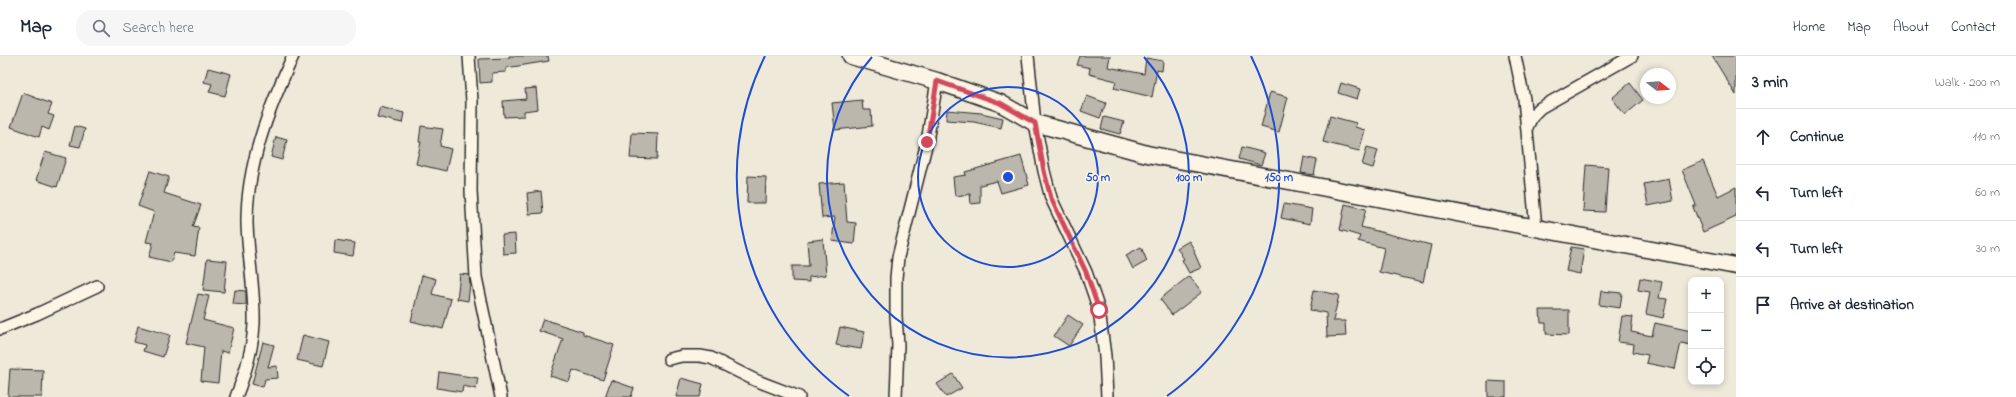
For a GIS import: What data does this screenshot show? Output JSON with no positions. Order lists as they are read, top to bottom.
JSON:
{
  "north": "right",
  "page": {
    "header": "Map",
    "search": "Search here",
    "nav": [
      "Home",
      "Map",
      "About",
      "Contact"
    ],
    "heading": ["3 min", "Walk · 200 m"],
    "list": [
      ["Continue", "110 m"],
      ["Turn left", "60 m"],
      ["Turn left", "30 m"],
      "Arrive at destination"
    ],
    "map_buttons": ["+", "−"]
  },
  "rings": ["50 m", "100 m", "150 m"]
}
